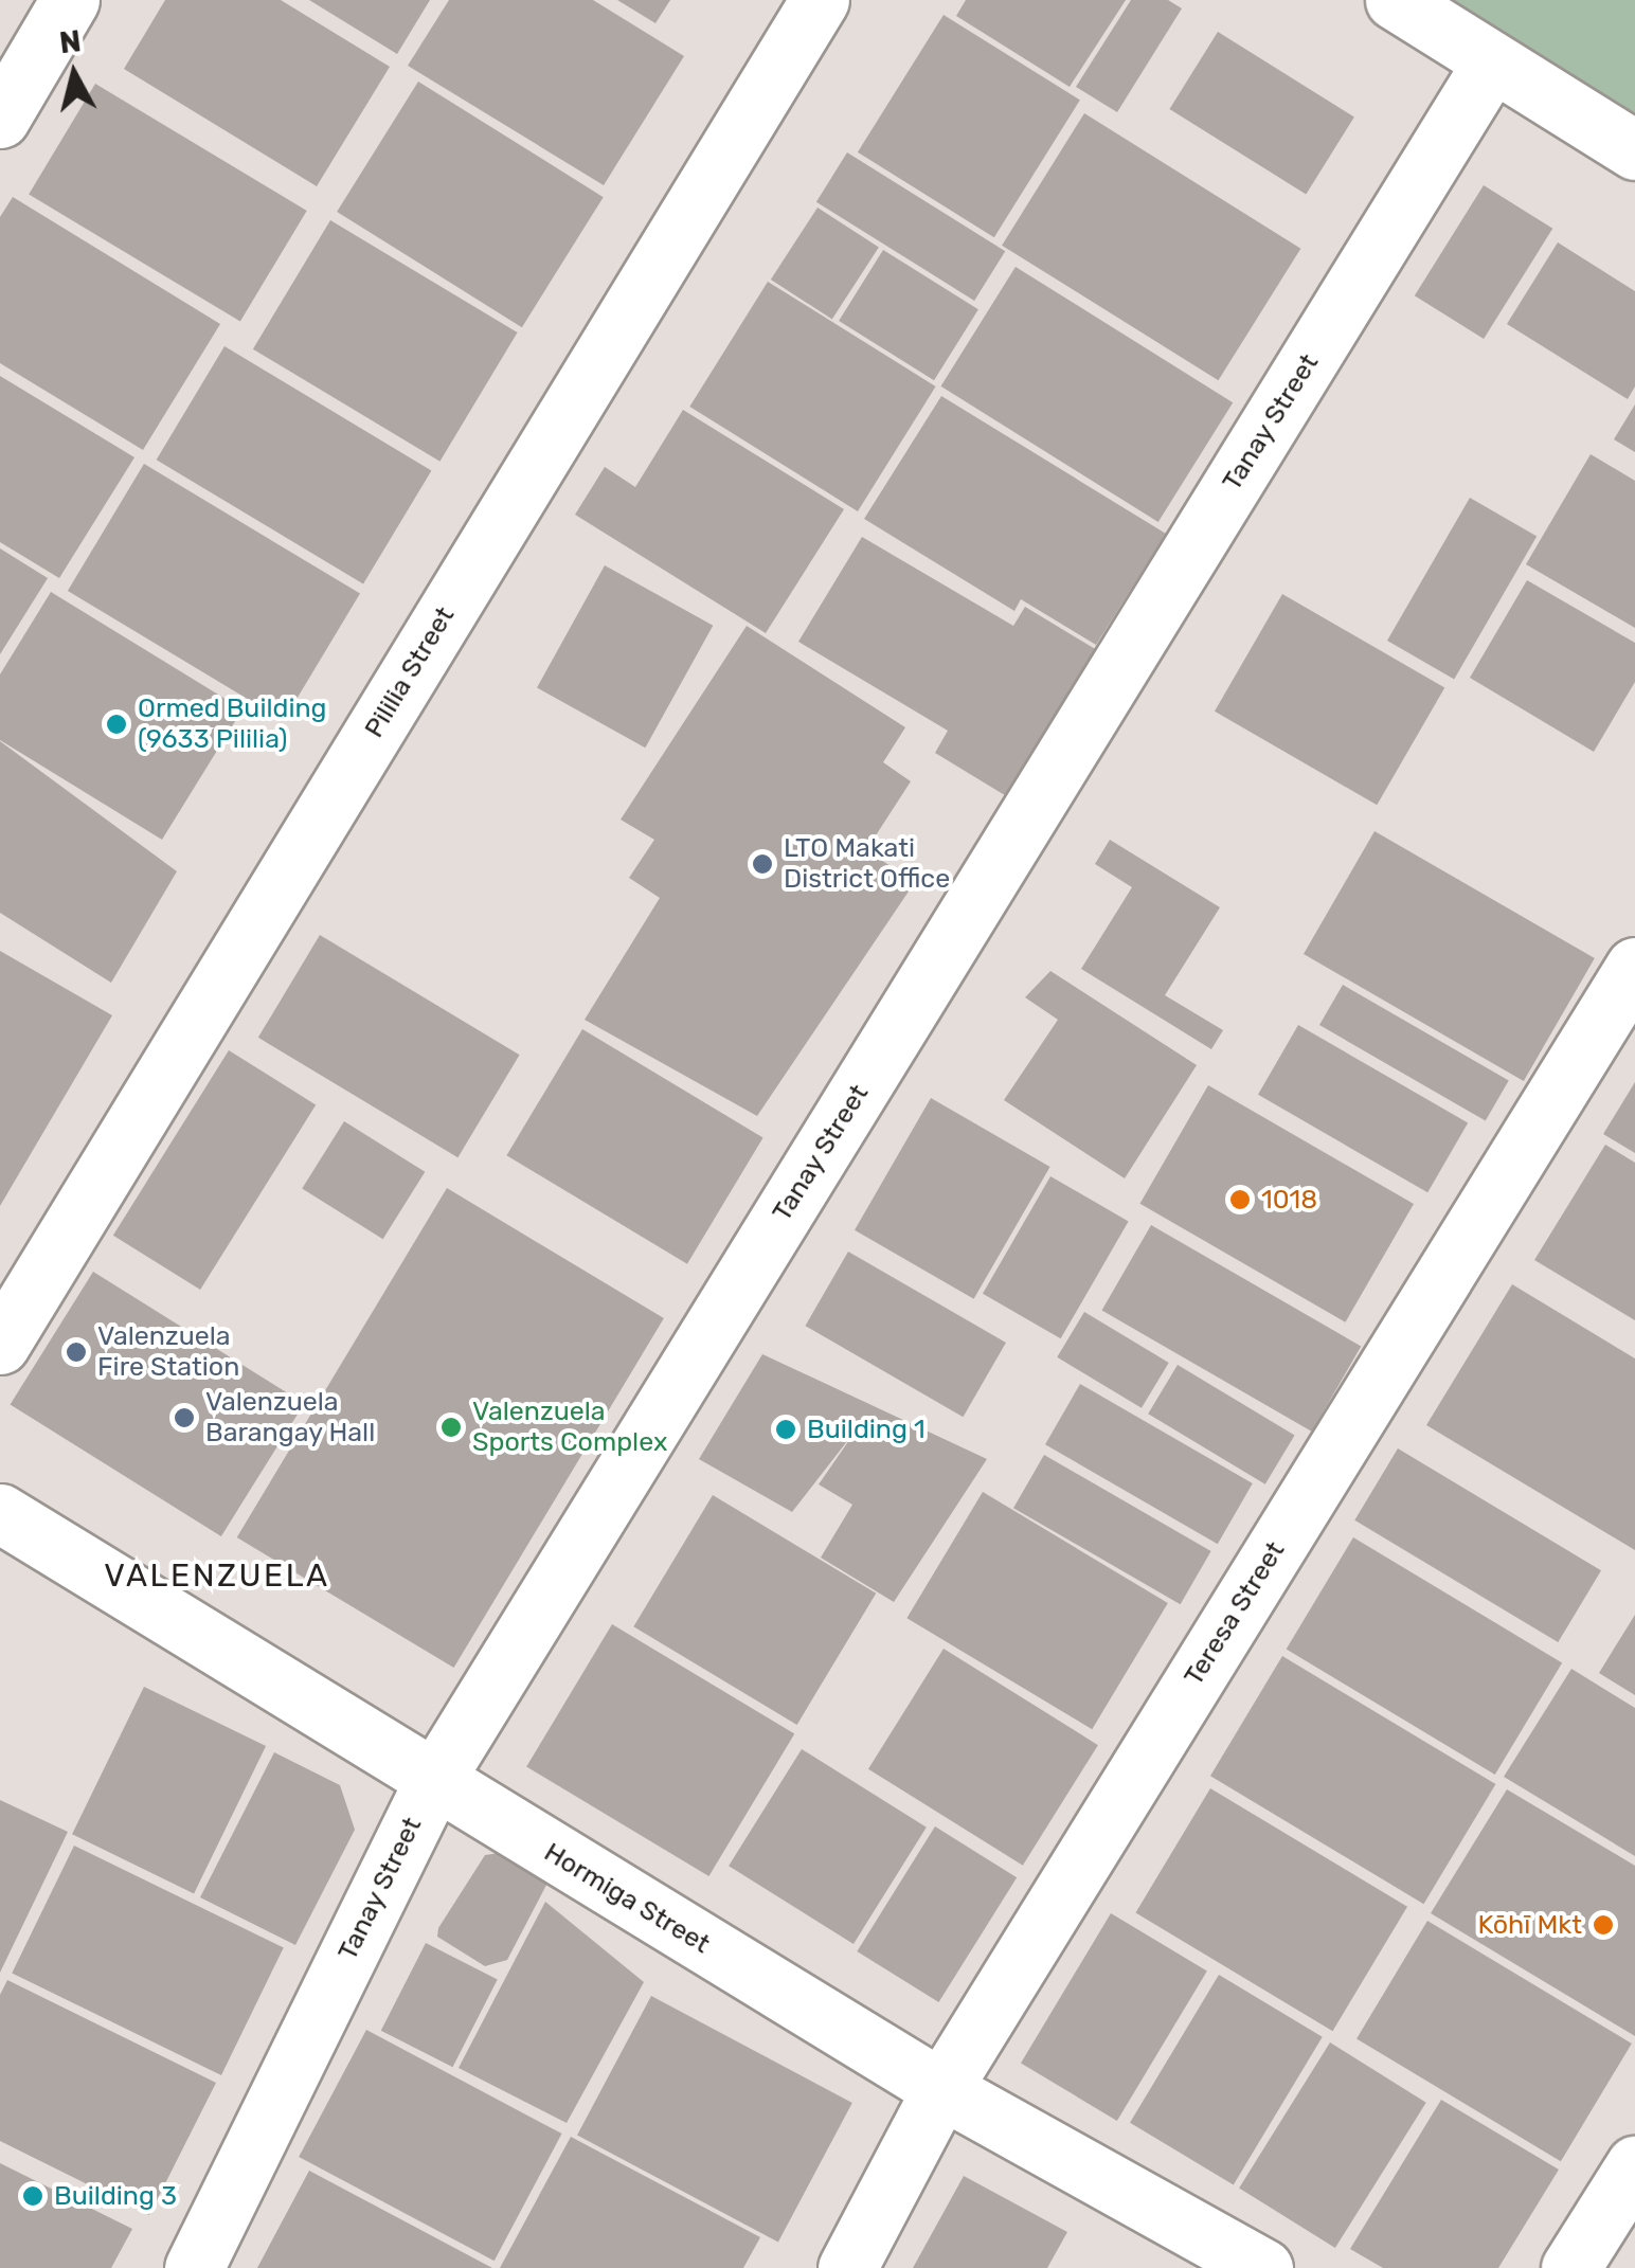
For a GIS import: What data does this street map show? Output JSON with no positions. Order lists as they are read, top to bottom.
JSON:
{
  "streets": {
    "street": [
      "Tanay Street",
      "Pililia Street",
      "Teresa Street",
      "Hormiga Street"
    ]
  },
  "crossings": [
    ["Tanay Street", "Hormiga Street"],
    ["Teresa Street", "Hormiga Street"]
  ],
  "districts": ["VALENZUELA"],
  "places": [
    "Ormed Building (9633 Pililia)",
    "LTO Makati District Office",
    "1018",
    "Valenzuela Fire Station",
    "Valenzuela Barangay Hall",
    "Valenzuela Sports Complex",
    "Building 1",
    "Kōhī Mkt",
    "Building 3"
  ],
  "north": "top"
}
